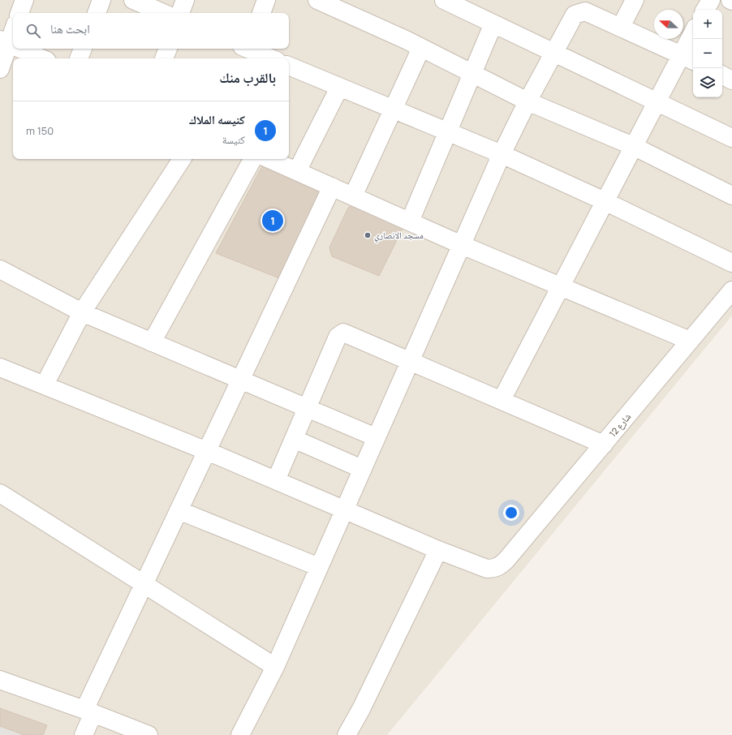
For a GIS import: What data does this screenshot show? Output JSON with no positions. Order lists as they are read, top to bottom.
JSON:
{
  "streets": {
    "street": ["شارع 12"]
  },
  "places": ["مسجد الانصاري"],
  "north": "left",
  "page": {
    "map_buttons": ["+", "−"],
    "search": "ابحث هنا",
    "heading": "بالقرب منك",
    "list": [
      {
        "mark": "1",
        "name": "كنيسه الملاك",
        "note": "كنيسة",
        "value": "150 m"
      }
    ],
    "pins": "1"
  }
}
